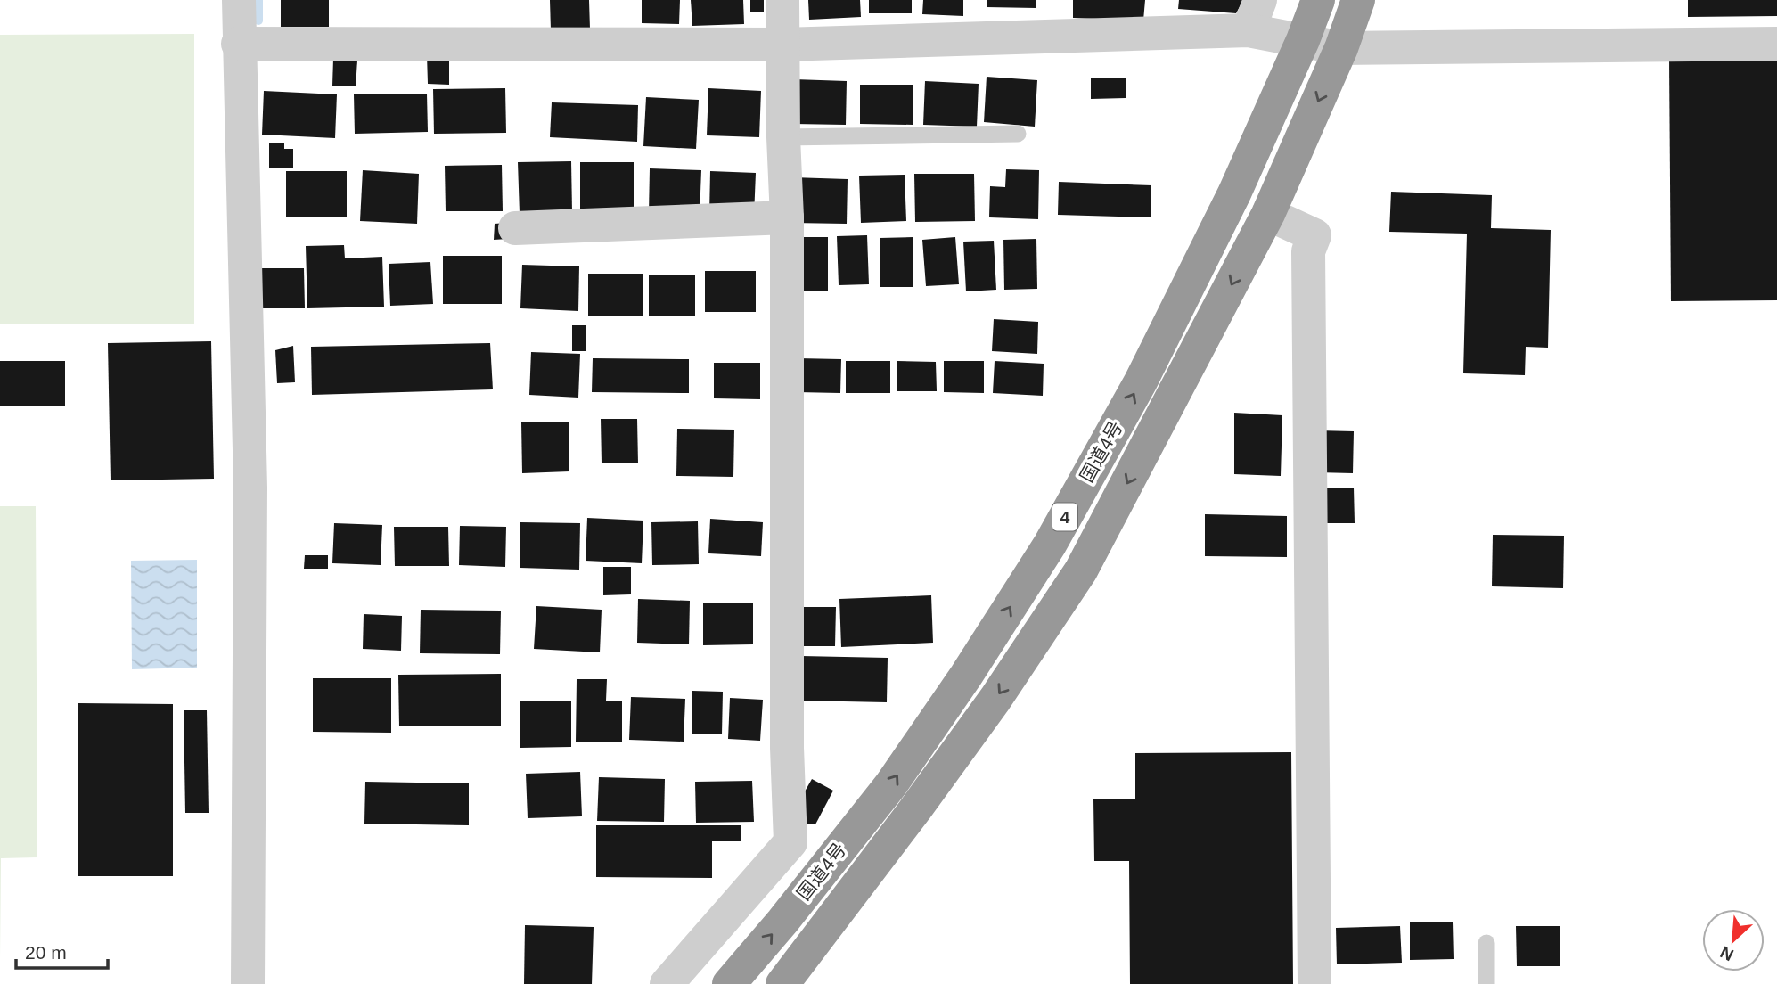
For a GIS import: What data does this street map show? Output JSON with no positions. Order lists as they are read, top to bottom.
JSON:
{
  "streets": {
    "highway": ["国道4号", "4"]
  },
  "scale_bar": "20 m",
  "north": "bottom left"
}
